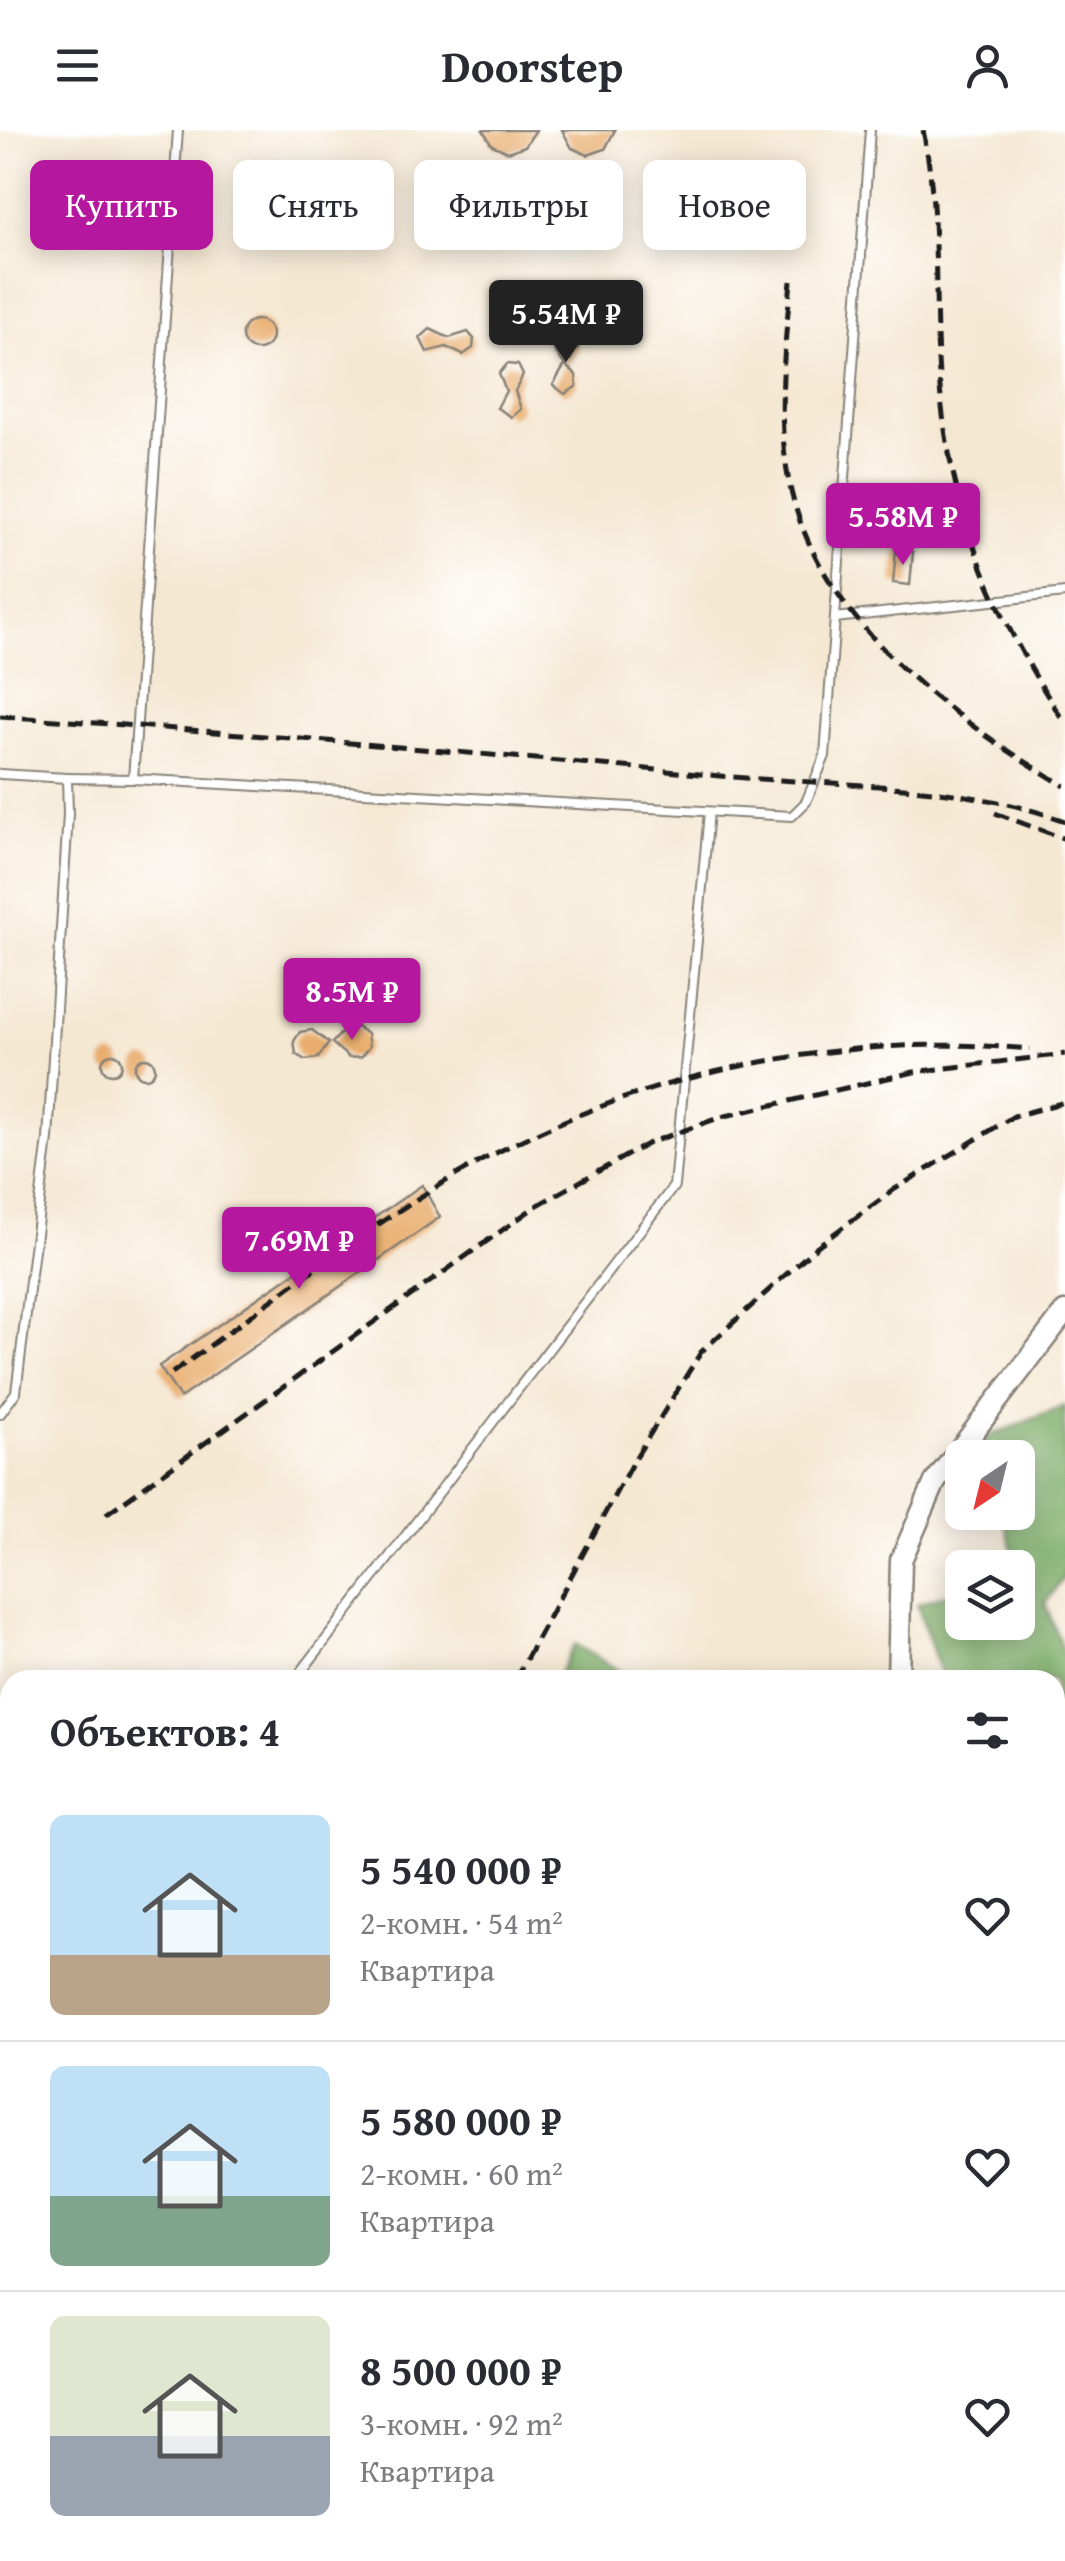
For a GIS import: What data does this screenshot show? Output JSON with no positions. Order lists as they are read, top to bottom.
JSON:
{
  "north": "bottom left",
  "page": {
    "header": "Doorstep",
    "chip": [
      "Купить",
      "Снять",
      "Фильтры",
      "Новое"
    ],
    "price": [
      "5.54M ₽",
      "5.58M ₽",
      "8.5M ₽",
      "7.69M ₽"
    ],
    "heading": "Объектов: 4",
    "list": [
      {
        "name": "5 540 000 ₽",
        "note": "2-комн. · 54 m² · Квартира"
      },
      {
        "name": "5 580 000 ₽",
        "note": "2-комн. · 60 m² · Квартира"
      },
      {
        "name": "8 500 000 ₽",
        "note": "3-комн. · 92 m² · Квартира"
      }
    ]
  }
}
